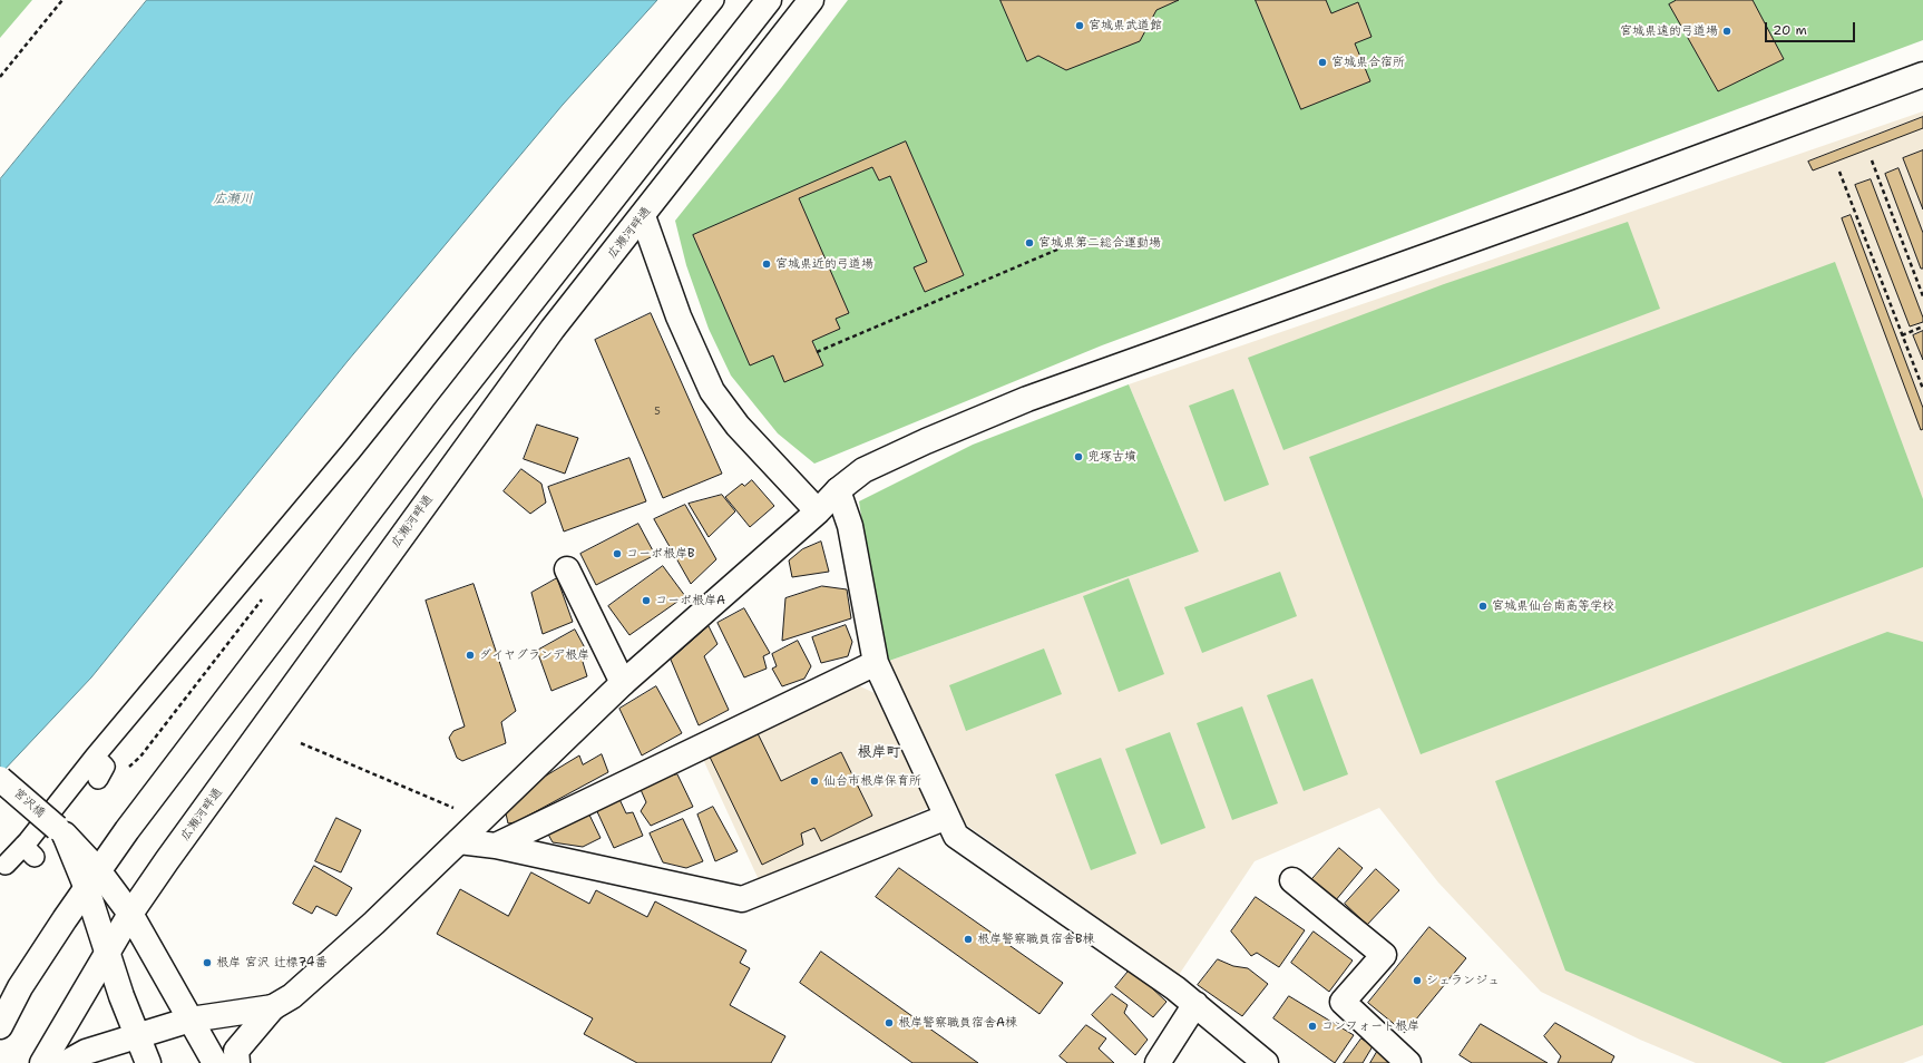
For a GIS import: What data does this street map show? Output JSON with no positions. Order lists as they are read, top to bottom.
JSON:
{
  "streets": {
    "main road": ["広瀬河畔通", "宮沢橋"]
  },
  "crossings": [
    ["広瀬河畔通", "宮沢橋"]
  ],
  "districts": ["根岸町"],
  "water": ["広瀬川"],
  "places": [
    "宮城県武道館",
    "宮城県遠的弓道場",
    "宮城県合宿所",
    "宮城県第二総合運動場",
    "宮城県近的弓道場",
    "兜塚古墳",
    "コーポ根岸B",
    "コーポ根岸A",
    "宮城県仙台南高等学校",
    "ダイヤグランデ根岸",
    "仙台市根岸保育所",
    "根岸警察職員宿舎B棟",
    "根岸 宮沢 辻標74番",
    "シェランジュ",
    "根岸警察職員宿舎A棟",
    "コンフォート根岸"
  ],
  "house_numbers": ["5"],
  "scale_bar": "20 m"
}
